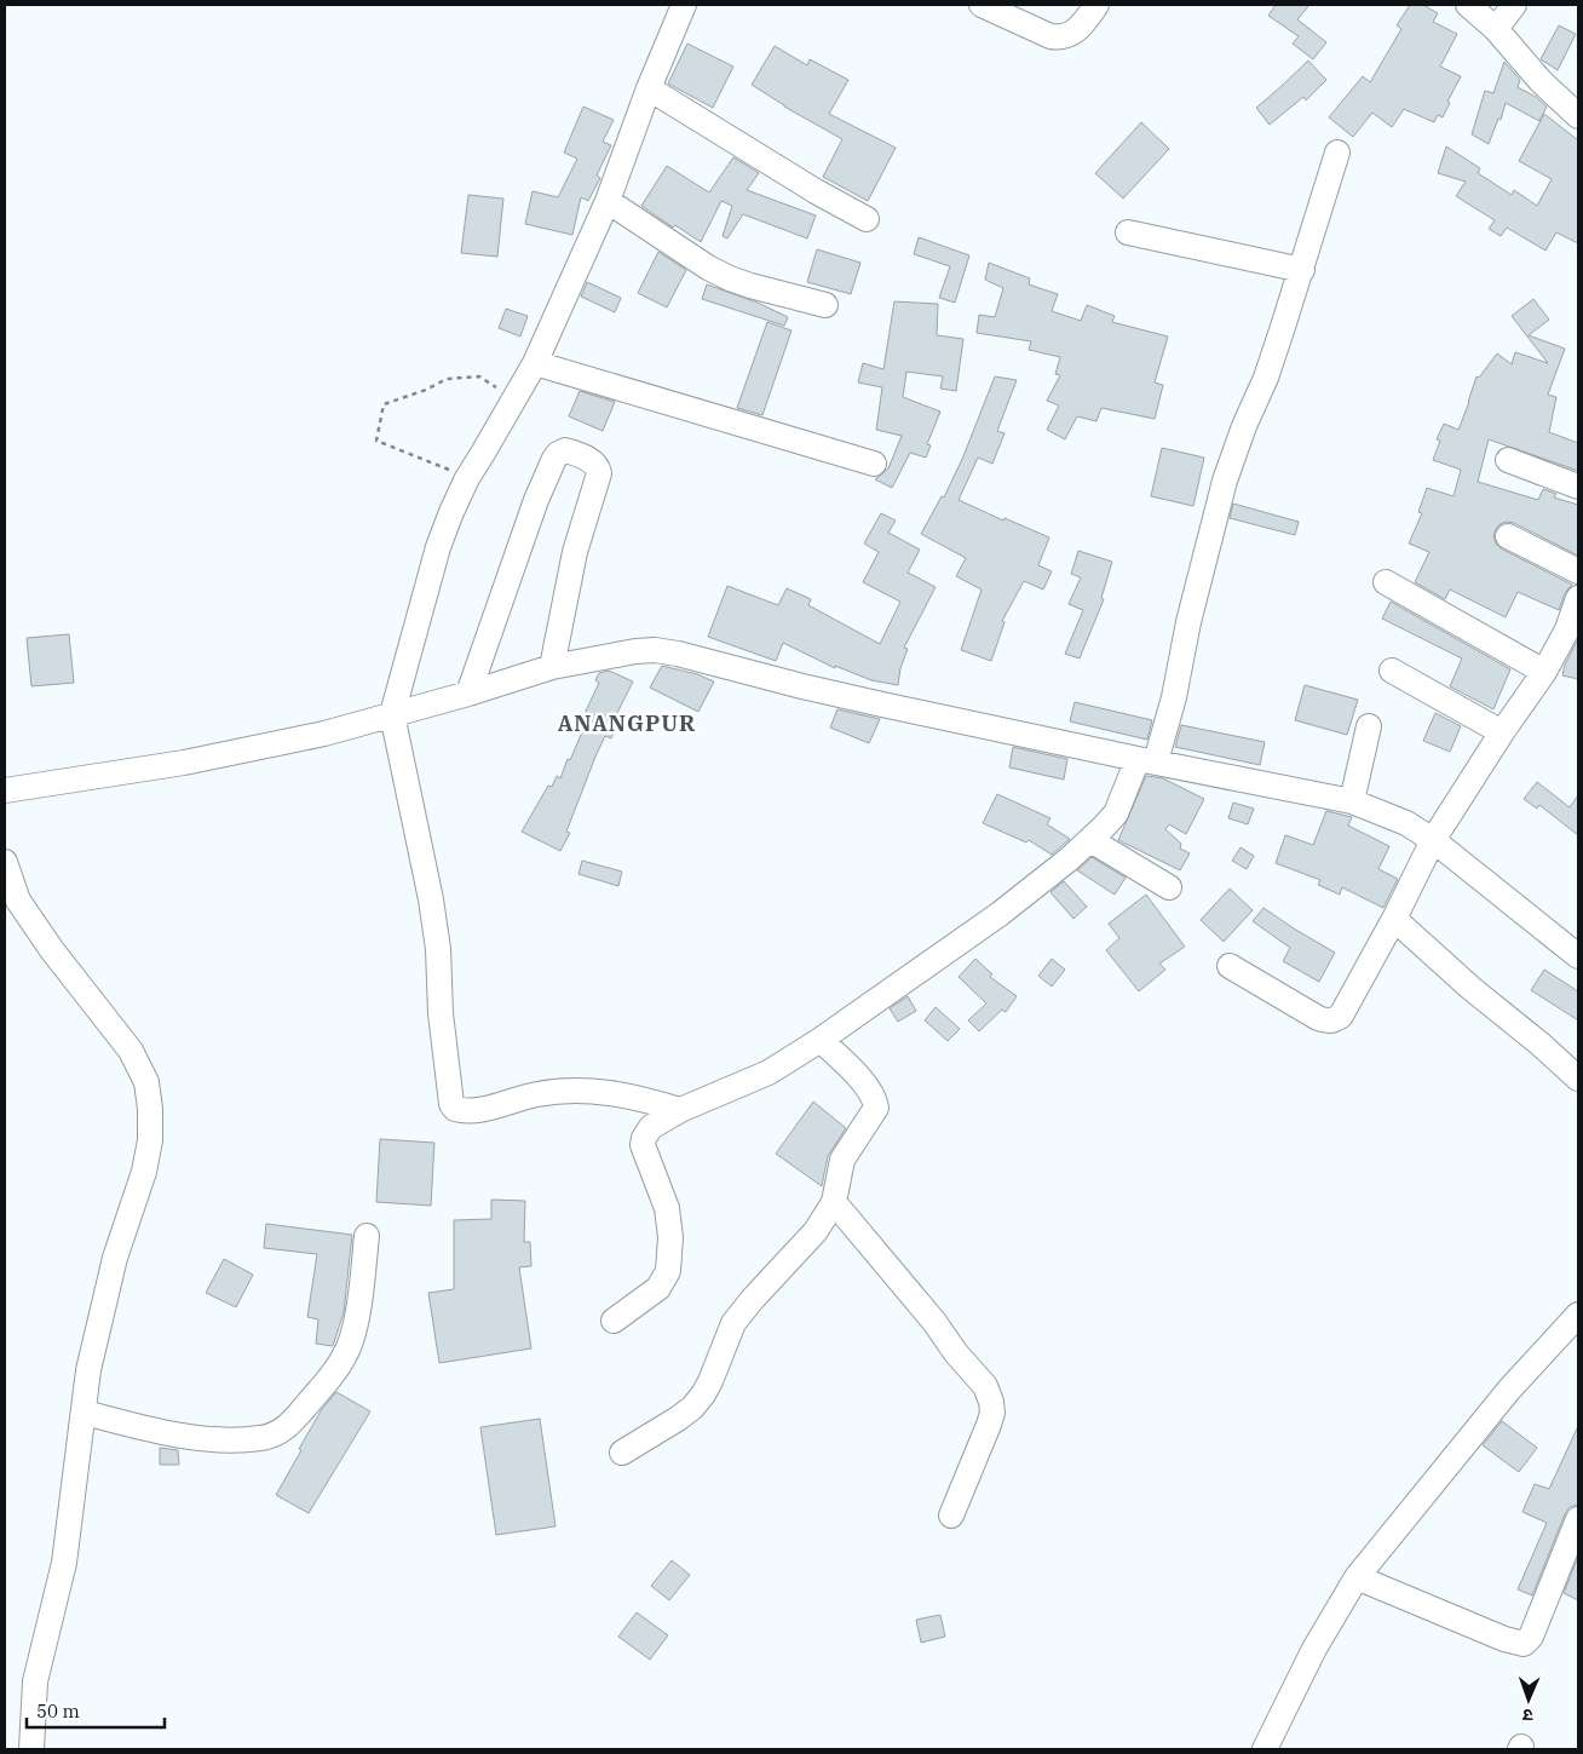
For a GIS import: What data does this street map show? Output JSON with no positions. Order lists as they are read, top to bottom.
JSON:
{
  "districts": ["ANANGPUR"],
  "scale_bar": "50 m",
  "north": "bottom"
}
